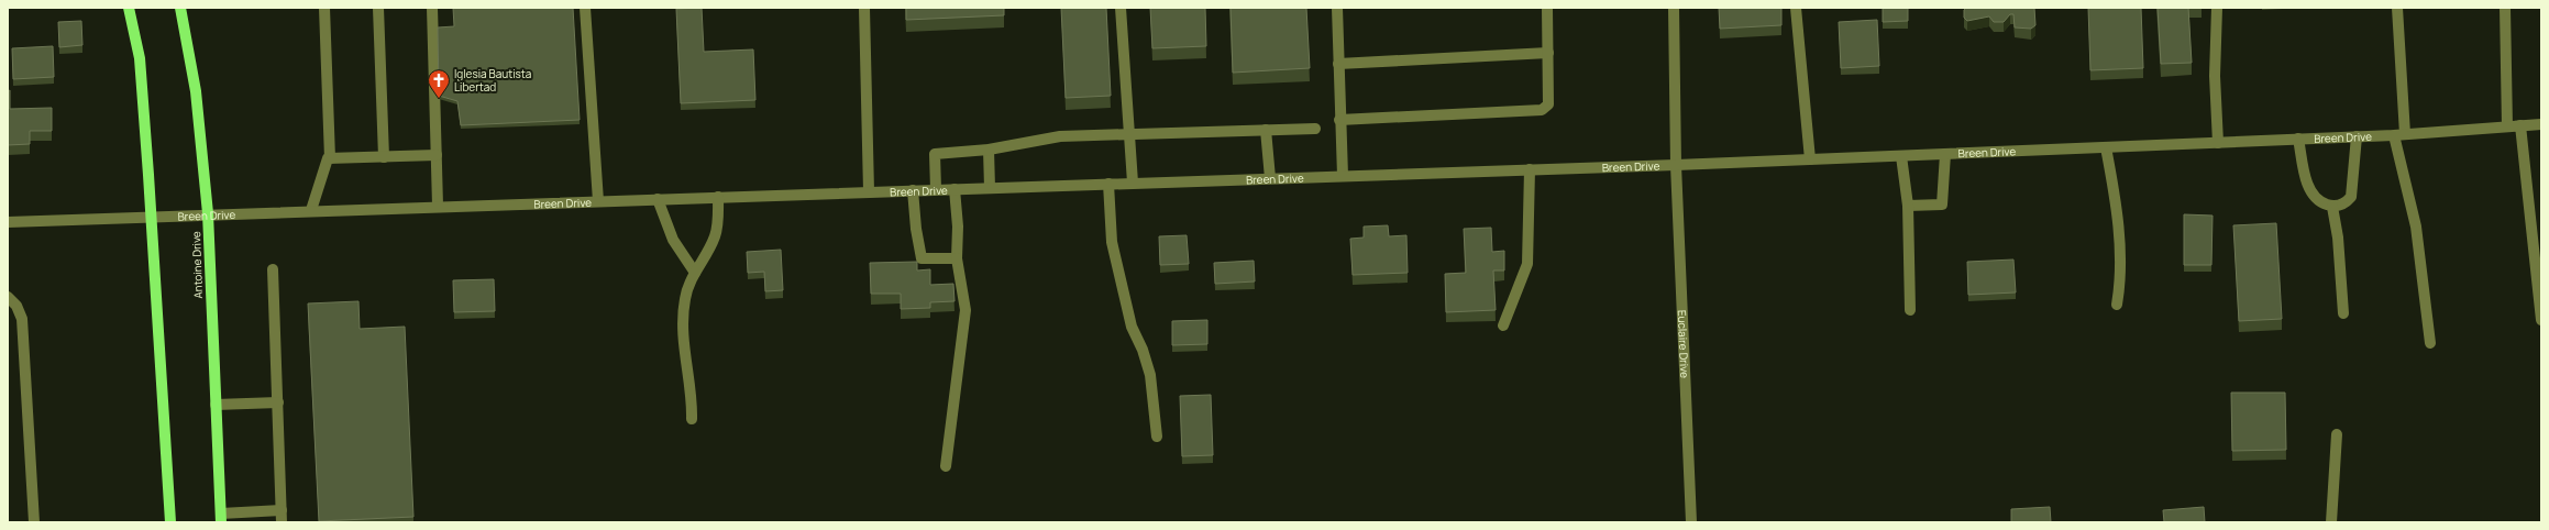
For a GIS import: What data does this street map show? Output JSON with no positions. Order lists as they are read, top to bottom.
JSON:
{
  "streets": {
    "main road": ["Antoine Drive"],
    "street": ["Breen Drive", "Euclaire Drive"]
  },
  "crossings": [
    ["Breen Drive", "Antoine Drive"],
    ["Breen Drive", "Euclaire Drive"]
  ],
  "places": {
    "church": ["Iglesia Bautista Libertad"]
  }
}
